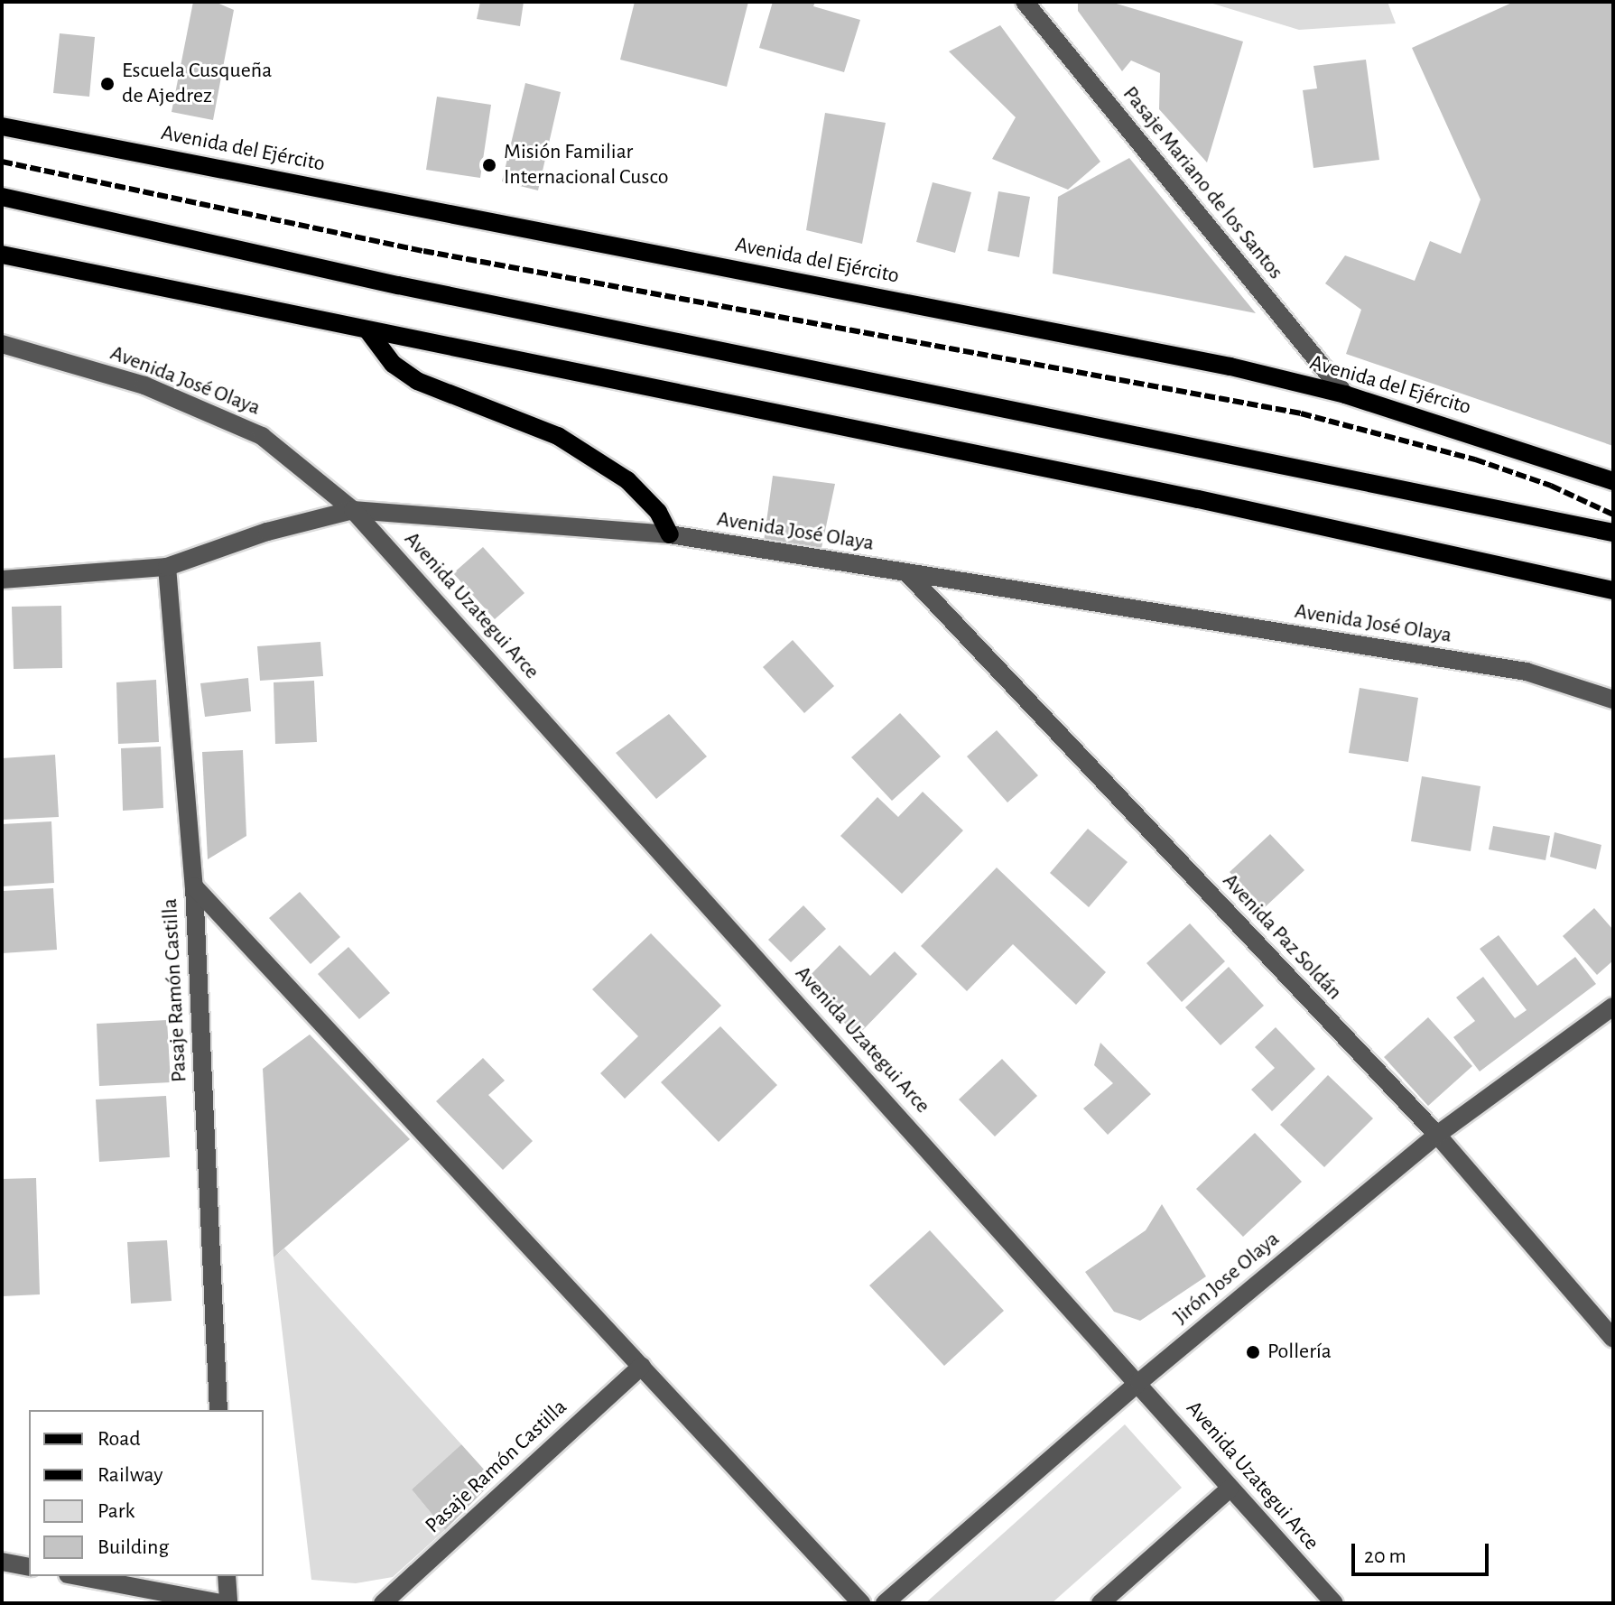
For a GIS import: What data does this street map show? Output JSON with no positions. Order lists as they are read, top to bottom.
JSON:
{
  "streets": {
    "main road": ["Avenida del Ejército"],
    "street": [
      "Pasaje Mariano de los Santos",
      "Avenida José Olaya",
      "Avenida Uzategui Arce",
      "Avenida Paz Soldán",
      "Pasaje Ramón Castilla",
      "Jirón Jose Olaya"
    ]
  },
  "crossings": [
    ["Avenida del Ejército", "Pasaje Mariano de los Santos"],
    ["Avenida José Olaya", "Avenida Uzategui Arce"],
    ["Avenida José Olaya", "Avenida Paz Soldán"],
    ["Avenida Uzategui Arce", "Jirón Jose Olaya"],
    ["Avenida Paz Soldán", "Jirón Jose Olaya"]
  ],
  "places": ["Escuela Cusqueña de Ajedrez", "Misión Familiar Internacional Cusco", "Pollería"],
  "legend": [
    "Road",
    "Railway",
    "Park",
    "Building"
  ],
  "scale_bar": "20 m"
}
